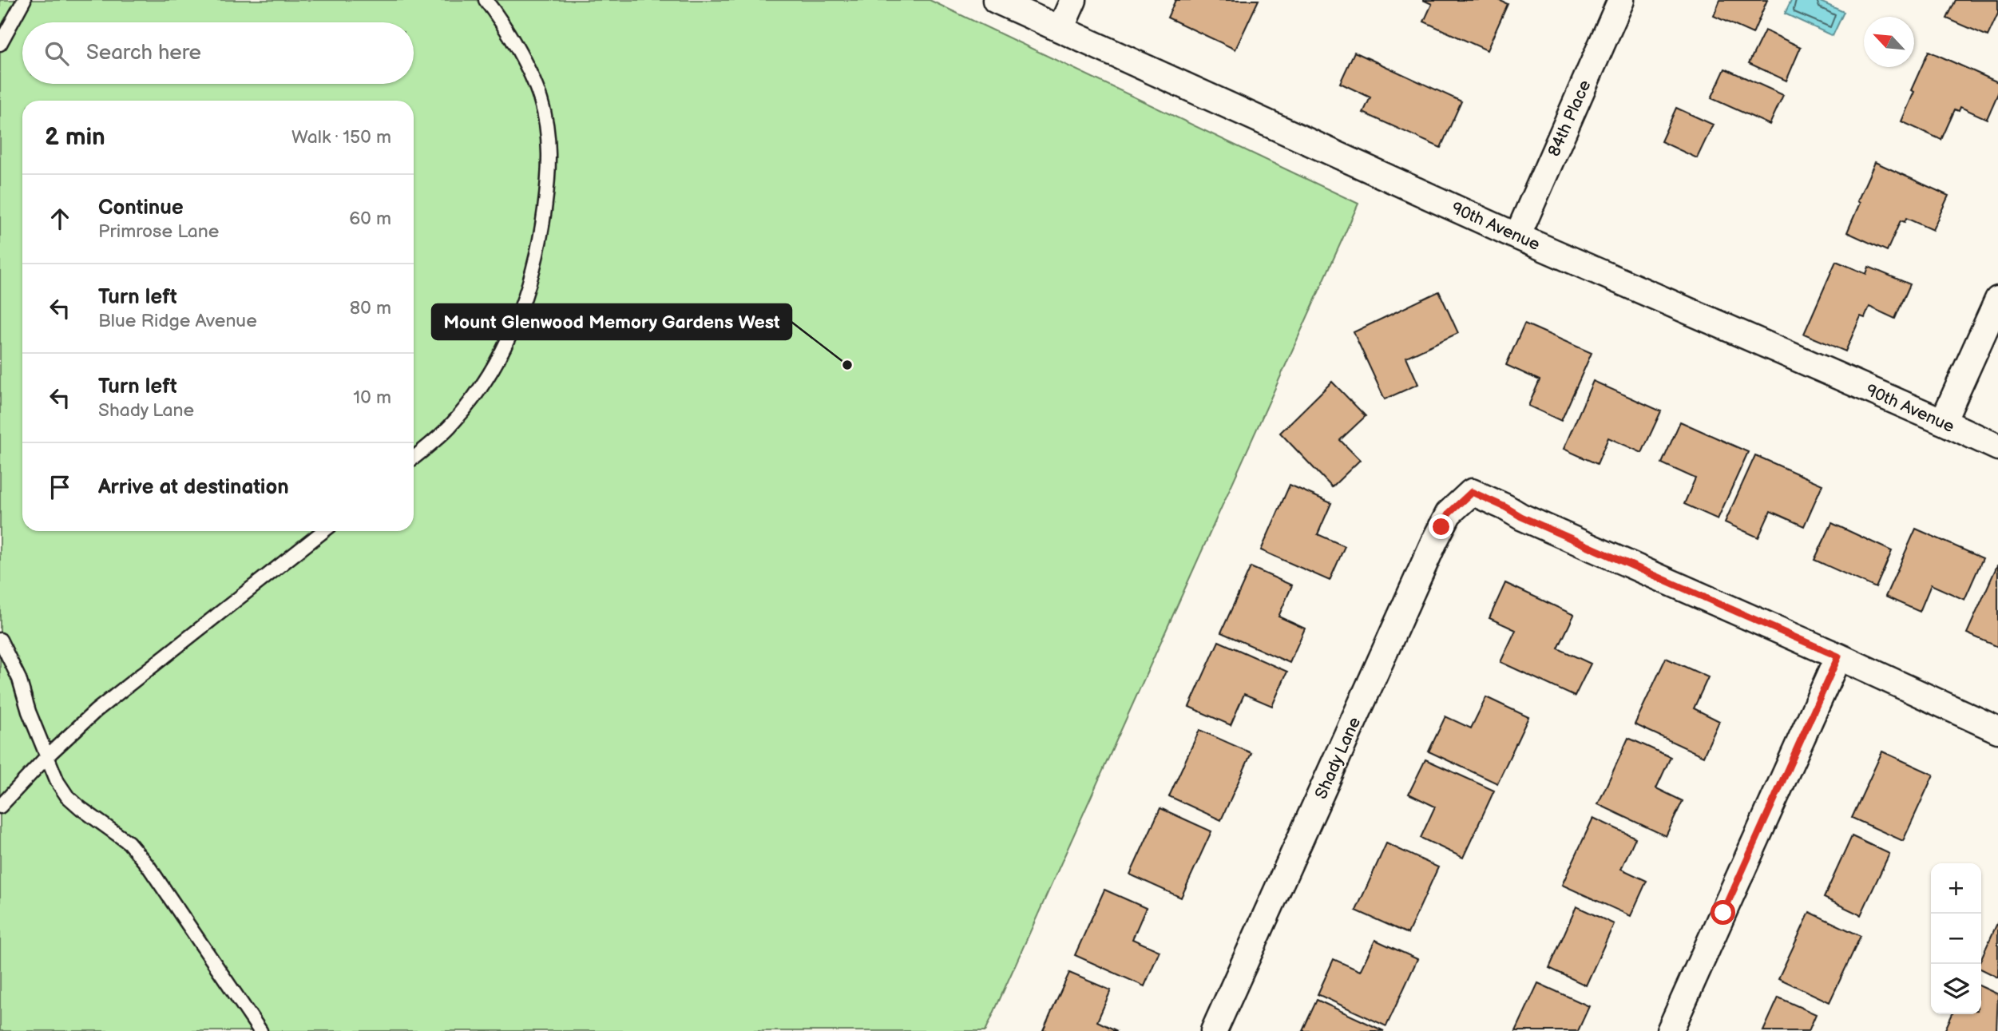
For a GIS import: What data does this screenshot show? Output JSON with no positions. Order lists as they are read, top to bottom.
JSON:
{
  "streets": {
    "street": ["84th Place", "90th Avenue", "Shady Lane"]
  },
  "crossings": [
    ["84th Place", "90th Avenue"]
  ],
  "places": ["Mount Glenwood Memory Gardens West"],
  "north": "top left",
  "page": {
    "search": "Search here",
    "heading": ["2 min", "Walk · 150 m"],
    "list": [
      ["Continue", "Primrose Lane", "60 m"],
      ["Turn left", "Blue Ridge Avenue", "80 m"],
      ["Turn left", "Shady Lane", "10 m"],
      "Arrive at destination"
    ],
    "map_buttons": ["+", "−"]
  }
}
